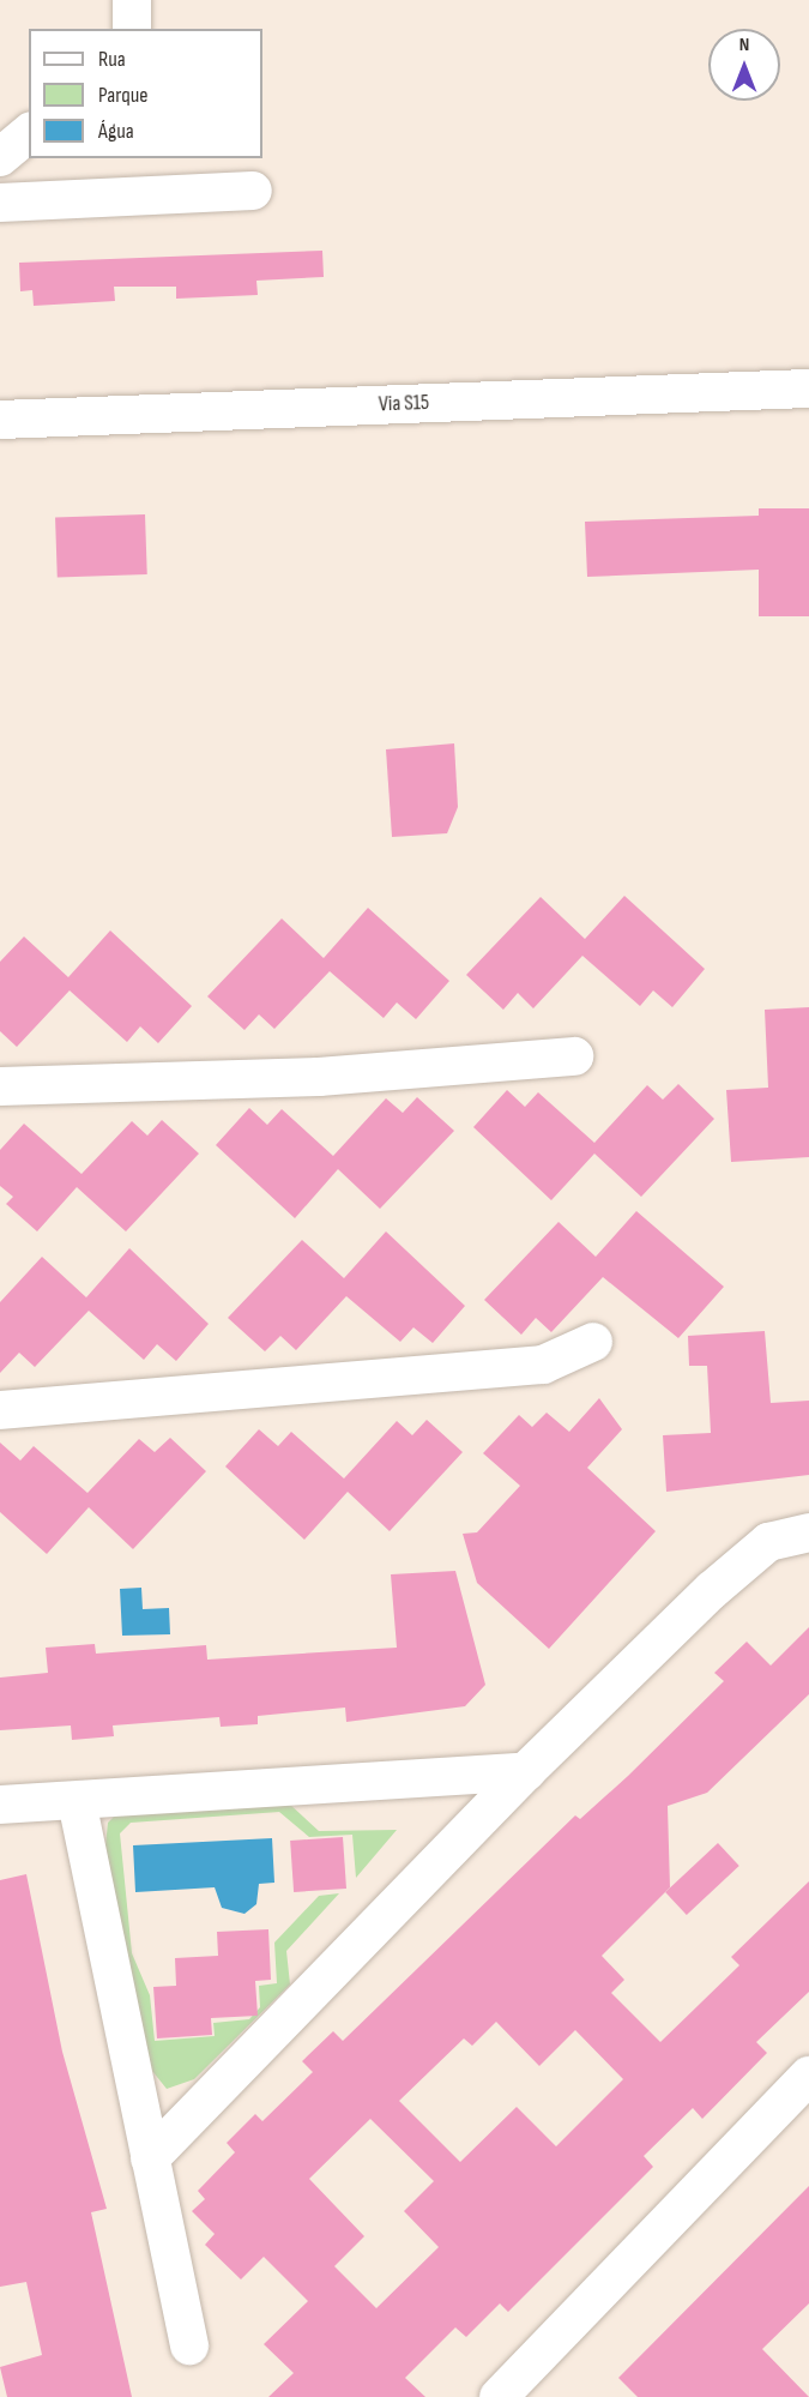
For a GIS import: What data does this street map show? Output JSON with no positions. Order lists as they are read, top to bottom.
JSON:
{
  "streets": {
    "street": ["Via S15"]
  },
  "legend": ["Rua", "Parque", "Água"],
  "north": "top"
}
